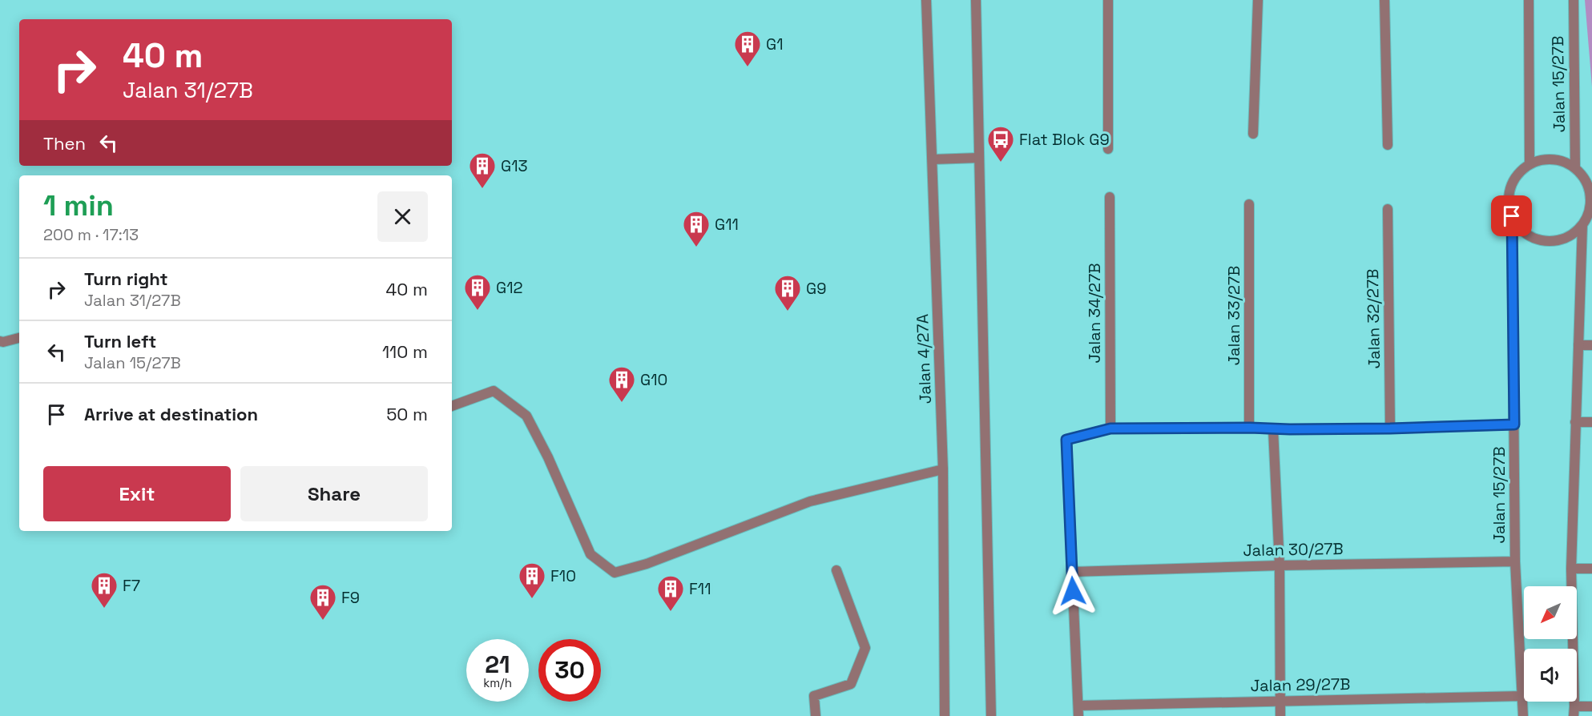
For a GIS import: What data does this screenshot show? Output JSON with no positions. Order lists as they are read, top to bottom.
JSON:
{
  "streets": {
    "street": [
      "Jalan 15/27B",
      "Jalan 34/27B",
      "Jalan 33/27B",
      "Jalan 32/27B",
      "Jalan 4/27A",
      "Jalan 30/27B",
      "Jalan 29/27B"
    ]
  },
  "crossings": [
    ["Jalan 15/27B", "Jalan 30/27B"],
    ["Jalan 15/27B", "Jalan 29/27B"]
  ],
  "places": {
    "building": [
      "G1",
      "G13",
      "G11",
      "G12",
      "G9",
      "G10",
      "F10",
      "F7",
      "F11",
      "F9"
    ],
    "bus stop": ["Flat Blok G9"]
  },
  "north": "bottom left",
  "page": {
    "turn": ["40 m", "Jalan 31/27B"],
    "then": "Then",
    "heading": ["1 min", "200 m · 17:13"],
    "list": [
      {
        "name": "Turn right",
        "note": "Jalan 31/27B",
        "value": "40 m"
      },
      {
        "name": "Turn left",
        "note": "Jalan 15/27B",
        "value": "110 m"
      },
      {
        "name": "Arrive at destination",
        "value": "50 m"
      }
    ],
    "buttons": ["Exit", "Share"],
    "speed": "21 km/h",
    "limit": "30"
  }
}
